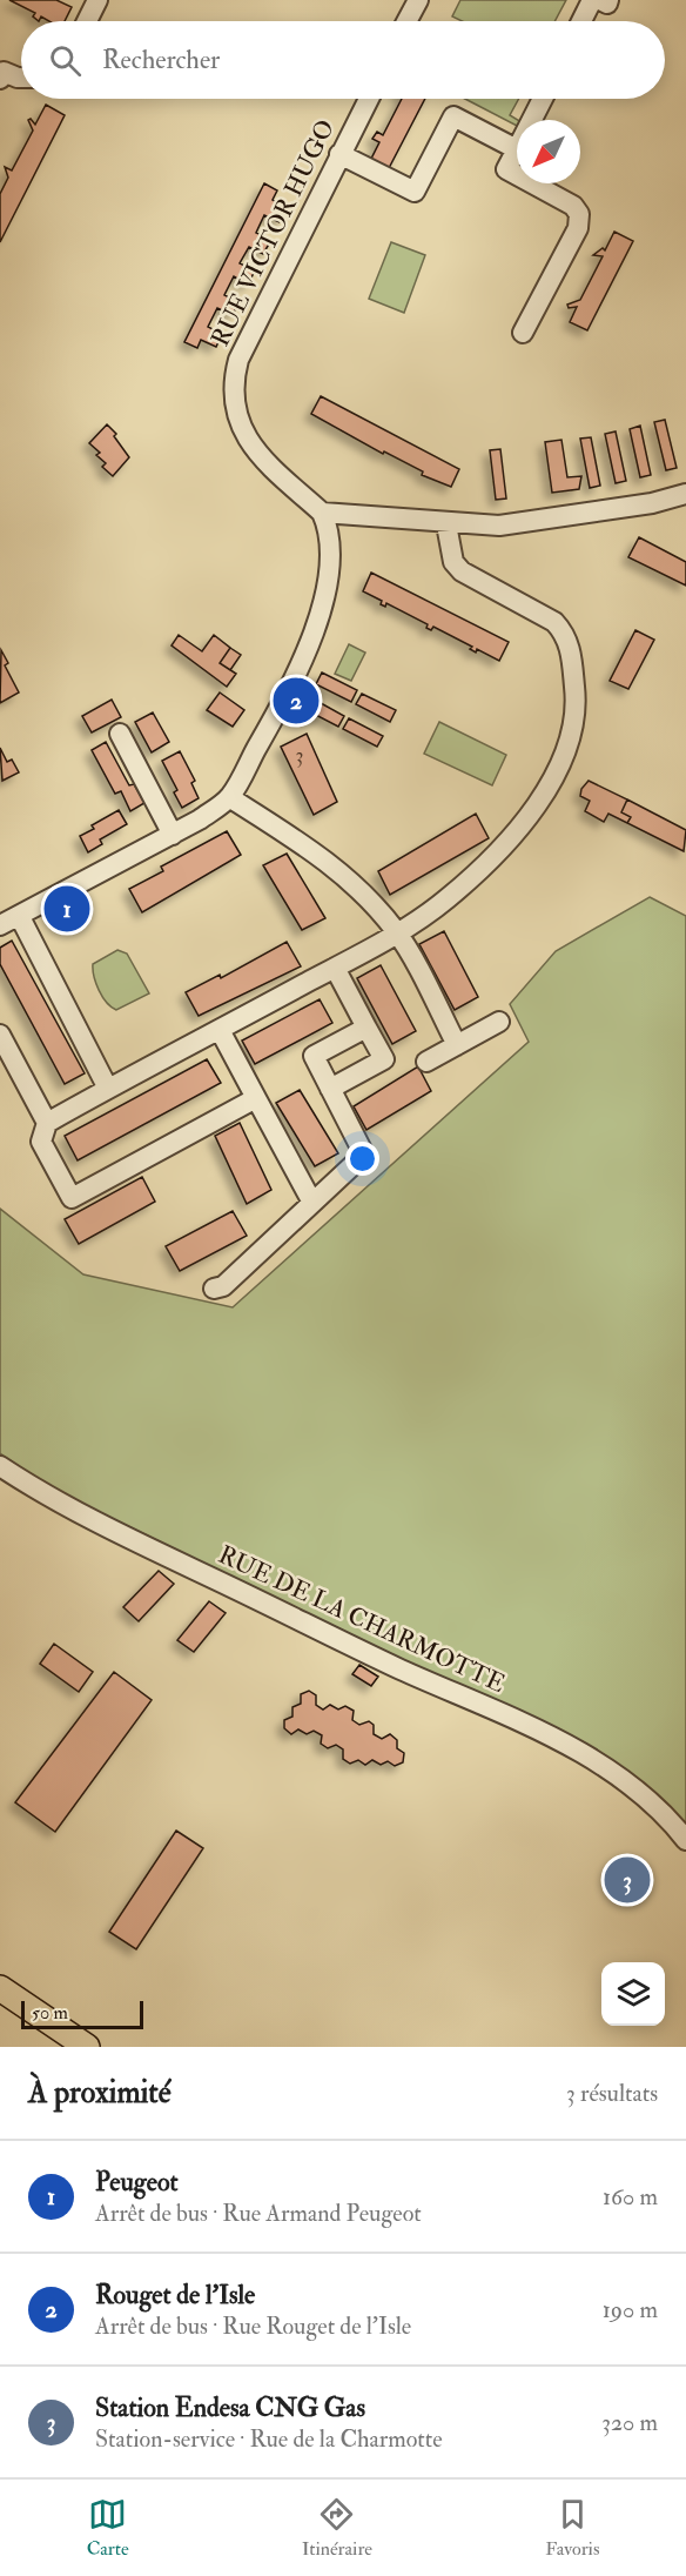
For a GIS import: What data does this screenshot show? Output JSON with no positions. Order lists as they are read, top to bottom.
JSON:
{
  "streets": {
    "street": ["RUE VICTOR HUGO", "RUE DE LA CHARMOTTE"]
  },
  "house_numbers": ["3"],
  "scale_bar": "50 m",
  "north": "bottom left",
  "page": {
    "search": "Rechercher",
    "pins": ["2", "1", "3"],
    "scale": "50 m",
    "heading": ["À proximité", "3 résultats"],
    "list": [
      {
        "mark": "1",
        "name": "Peugeot",
        "note": "Arrêt de bus · Rue Armand Peugeot",
        "value": "160 m"
      },
      {
        "mark": "2",
        "name": "Rouget de l'Isle",
        "note": "Arrêt de bus · Rue Rouget de l'Isle",
        "value": "190 m"
      },
      {
        "mark": "3",
        "name": "Station Endesa CNG Gas",
        "note": "Station-service · Rue de la Charmotte",
        "value": "320 m"
      }
    ],
    "nav": ["Carte", "Itinéraire", "Favoris"]
  }
}
